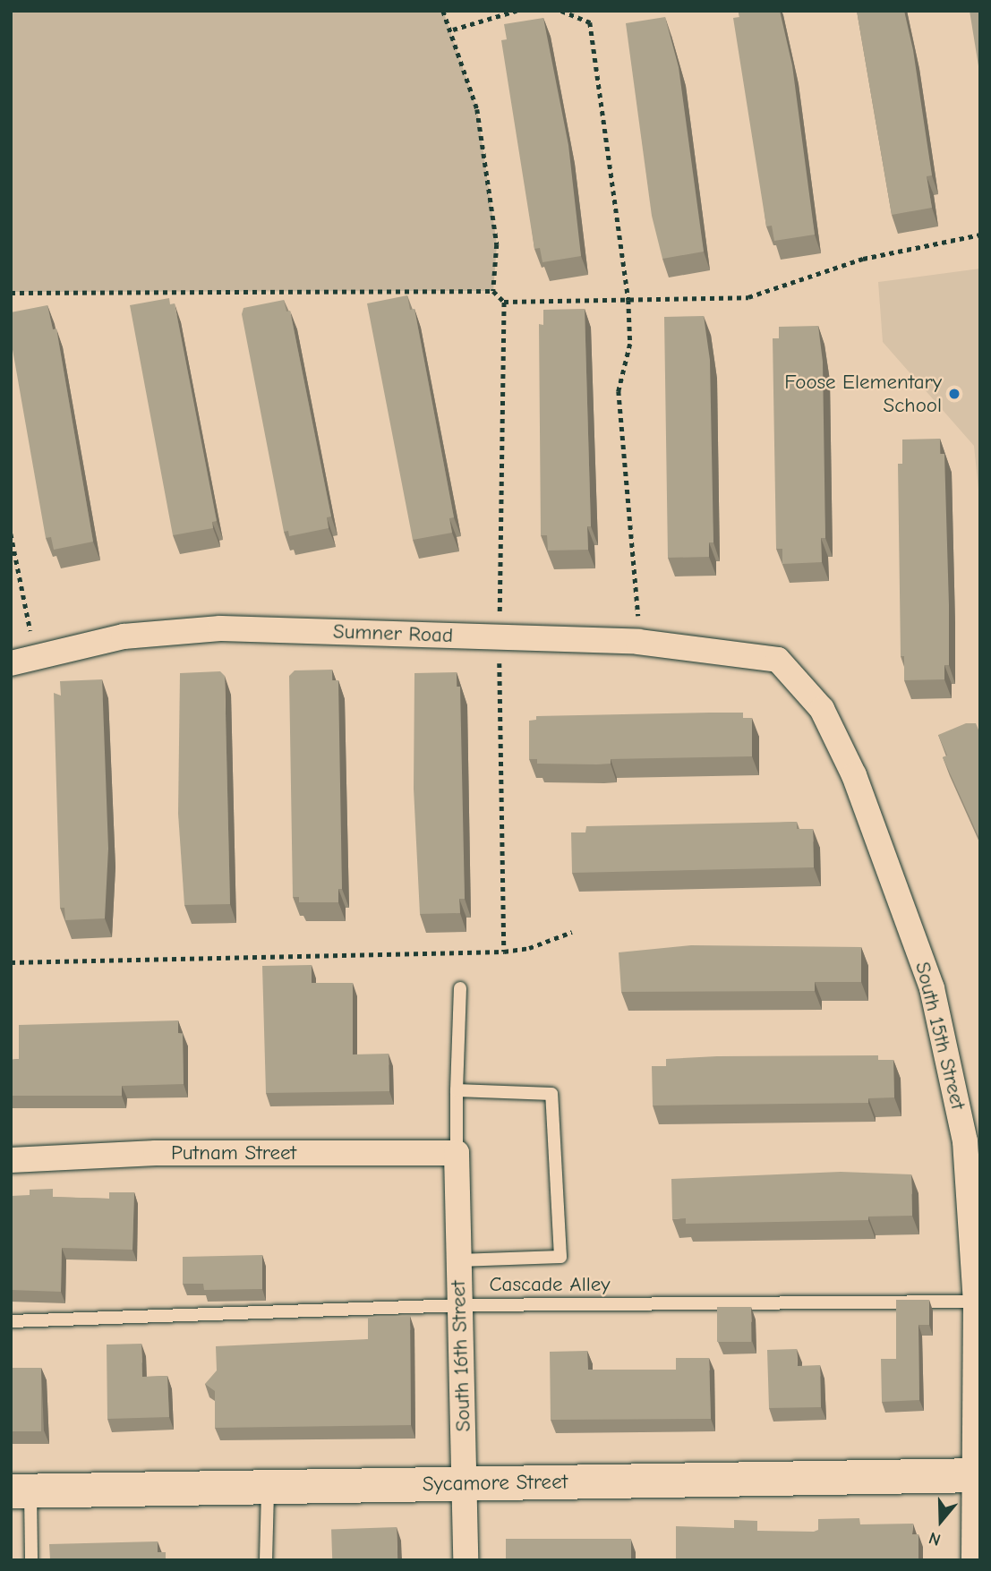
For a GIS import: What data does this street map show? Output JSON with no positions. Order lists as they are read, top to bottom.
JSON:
{
  "streets": {
    "main road": ["Sycamore Street"],
    "street": [
      "Sumner Road",
      "South 15th Street",
      "Putnam Street",
      "South 16th Street"
    ],
    "lane": ["Cascade Alley"]
  },
  "crossings": [
    ["Sumner Road", "South 15th Street"],
    ["South 15th Street", "Cascade Alley"],
    ["South 15th Street", "Sycamore Street"],
    ["Putnam Street", "South 16th Street"],
    ["Cascade Alley", "South 16th Street"],
    ["South 16th Street", "Sycamore Street"]
  ],
  "places": ["Foose Elementary School"],
  "north": "bottom"
}
